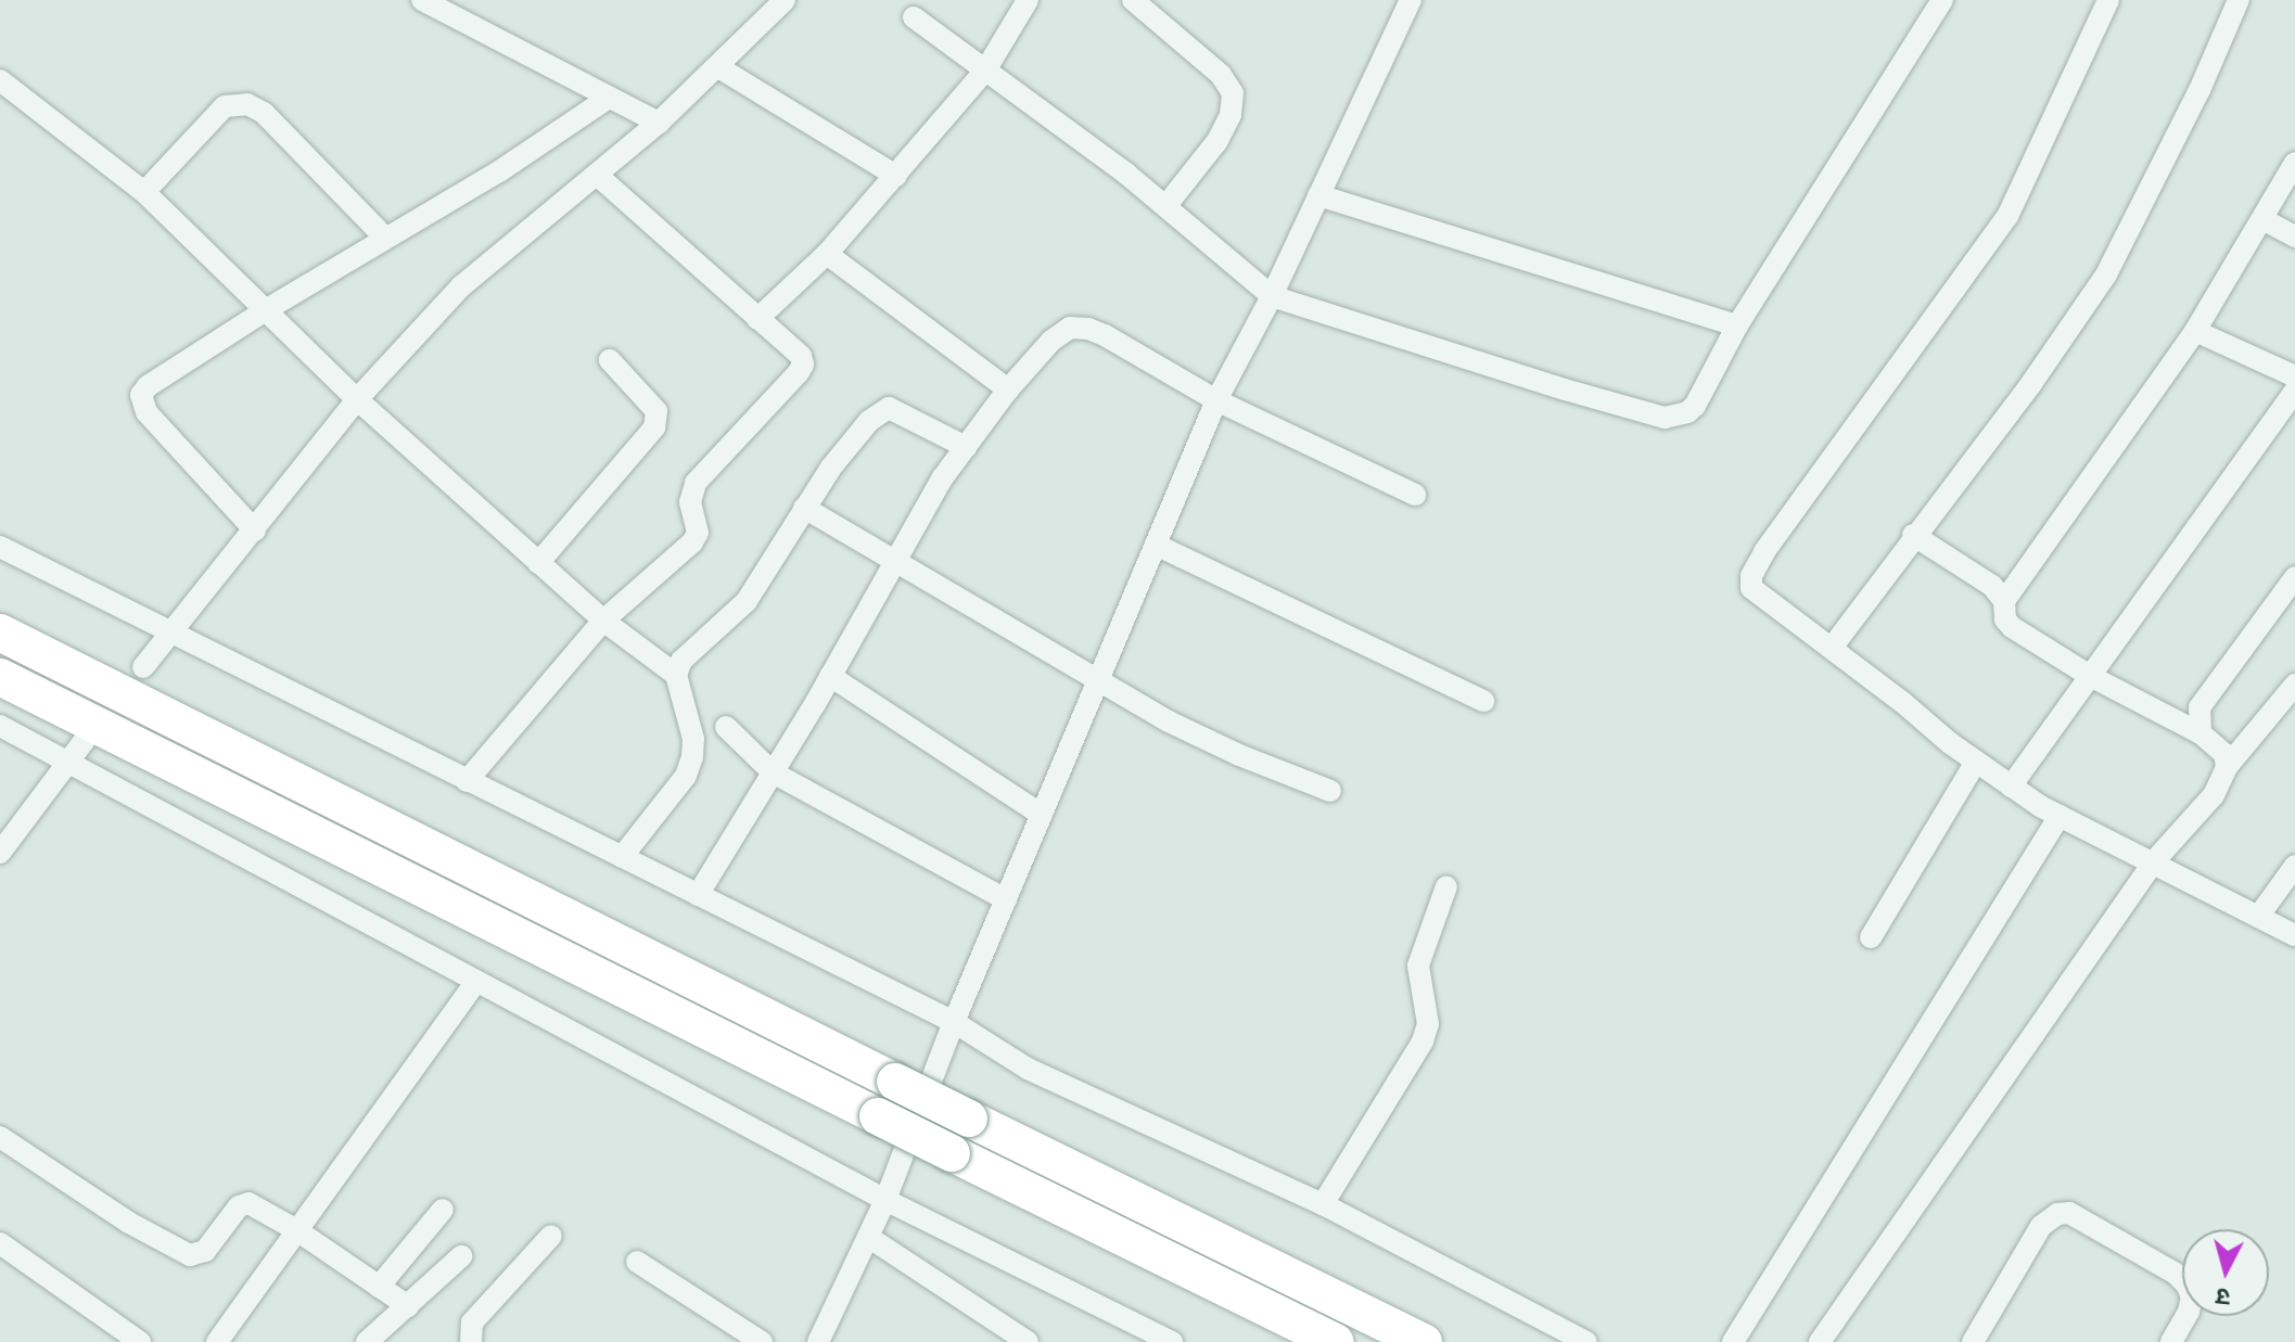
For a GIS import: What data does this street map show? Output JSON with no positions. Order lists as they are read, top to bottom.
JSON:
{
  "north": "bottom"
}
